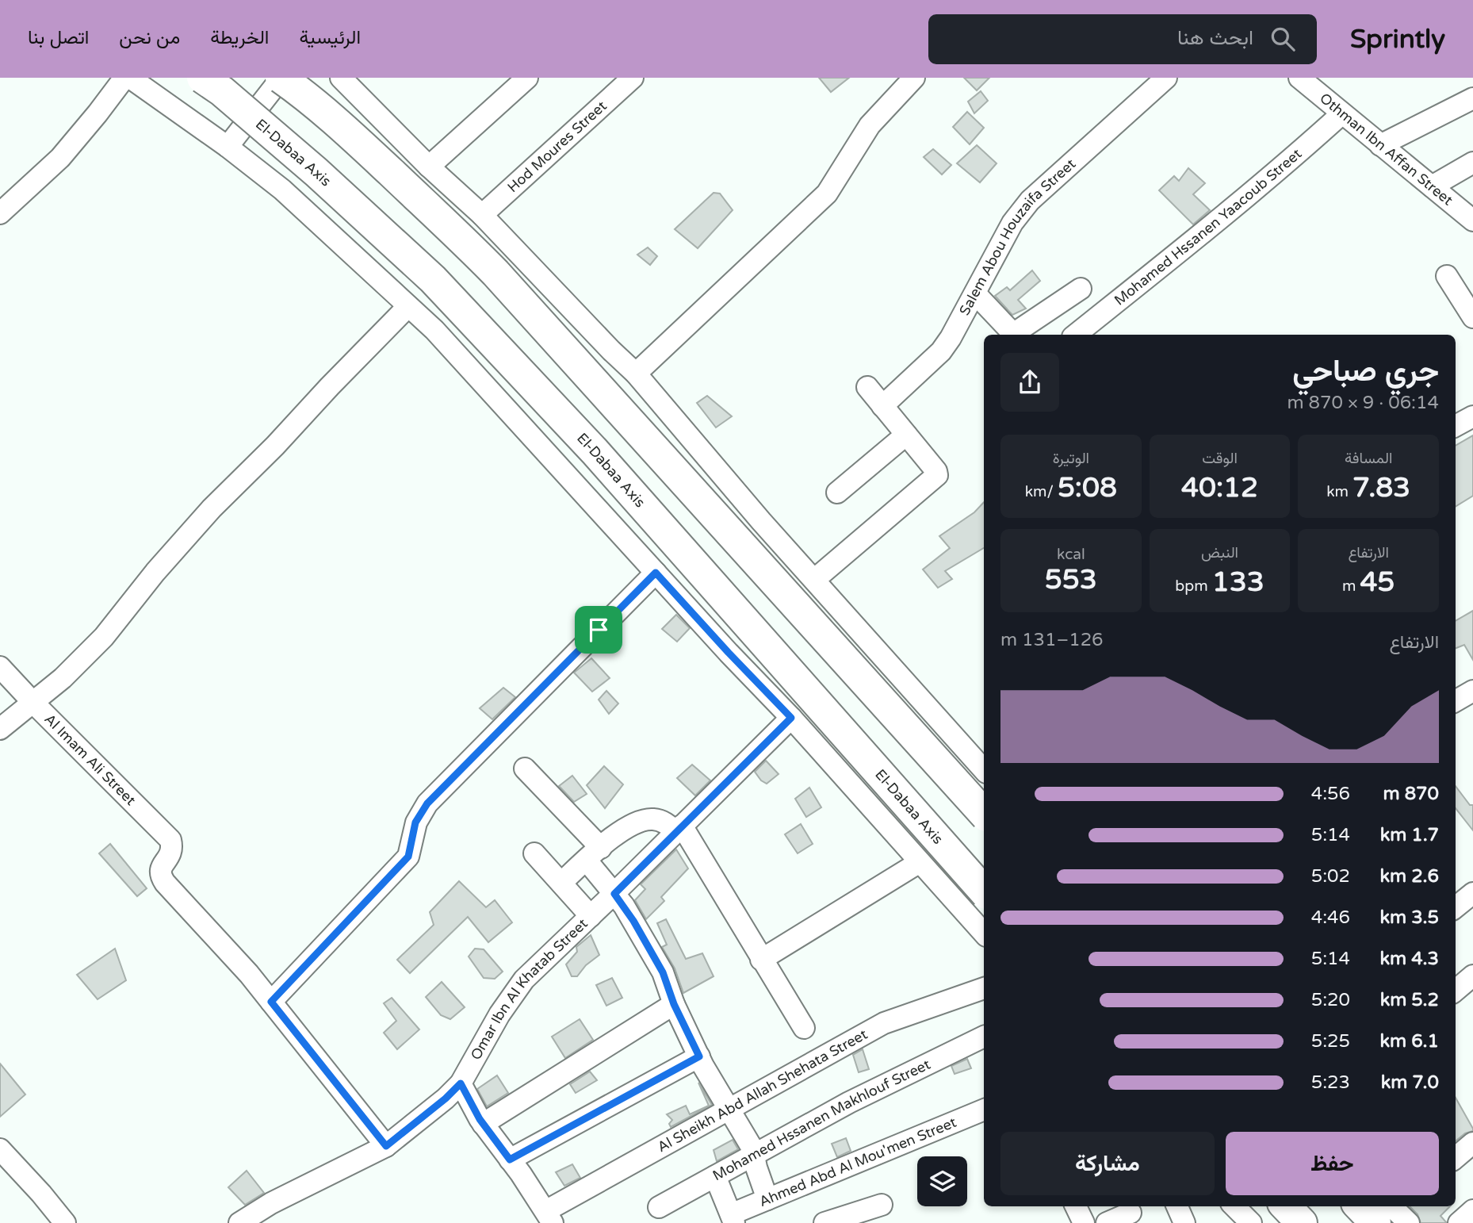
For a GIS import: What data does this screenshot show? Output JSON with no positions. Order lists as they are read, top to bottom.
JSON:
{
  "streets": {
    "highway": ["El-Dabaa Axis"],
    "street": [
      "Hod Moures Street",
      "Othman Ibn Affan Street",
      "Mohamed Hssanen Yaacoub Street",
      "Salem Abou Houzaifa Street",
      "Al Imam Ali Street",
      "Omar Ibn Al Khatab Street",
      "Al Sheikh Abd Allah Shehata Street",
      "Mohamed Hssanen Makhlouf Street",
      "Ahmed Abd Al Mou'men Street"
    ]
  },
  "crossings": [
    ["Othman Ibn Affan Street", "Mohamed Hssanen Yaacoub Street"]
  ],
  "page": {
    "header": "Sprintly",
    "search": "ابحث هنا",
    "nav": [
      "الرئيسية",
      "الخريطة",
      "من نحن",
      "اتصل بنا"
    ],
    "heading": ["جري صباحي", "06:14 · 9 × 870 m"],
    "stats": [
      ["المسافة", "7.83 km"],
      ["الوقت", "40:12"],
      ["الوتيرة", "5:08 /km"],
      ["الارتفاع", "45 m"],
      ["النبض", "133 bpm"],
      ["kcal", "553"]
    ],
    "chart": ["الارتفاع", "126–131 m"],
    "list": [
      {
        "name": "870 m",
        "note": "4:56"
      },
      {
        "name": "1.7 km",
        "note": "5:14"
      },
      {
        "name": "2.6 km",
        "note": "5:02"
      },
      {
        "name": "3.5 km",
        "note": "4:46"
      },
      {
        "name": "4.3 km",
        "note": "5:14"
      },
      {
        "name": "5.2 km",
        "note": "5:20"
      },
      {
        "name": "6.1 km",
        "note": "5:25"
      },
      {
        "name": "7.0 km",
        "note": "5:23"
      }
    ],
    "buttons": ["حفظ", "مشاركة"]
  }
}
